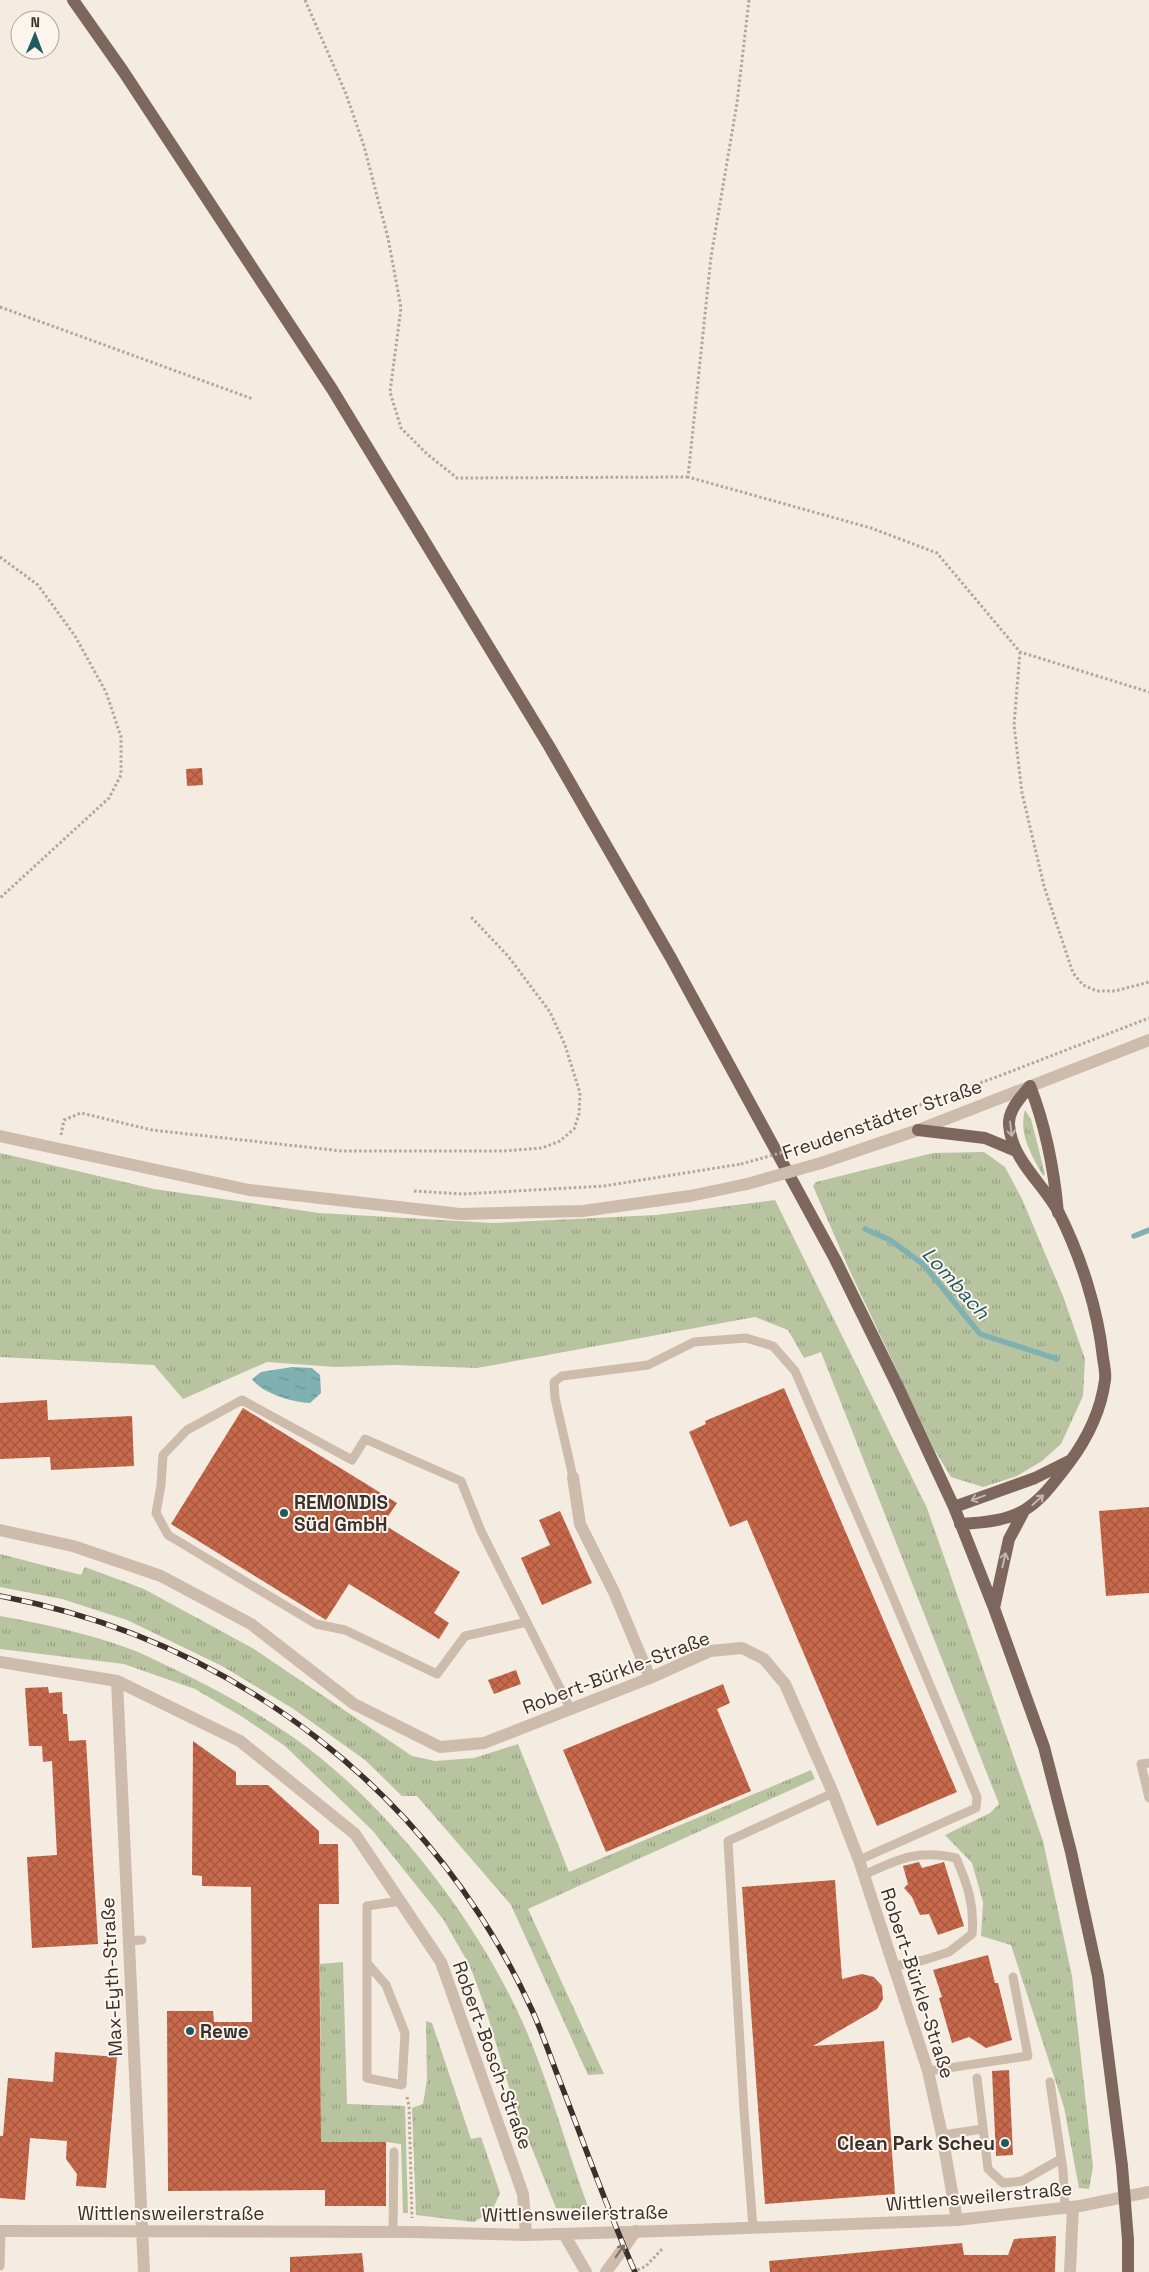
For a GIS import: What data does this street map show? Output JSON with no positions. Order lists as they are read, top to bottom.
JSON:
{
  "streets": {
    "street": [
      "Freudenstädter Straße",
      "Robert-Bürkle-Straße",
      "Max-Eyth-Straße",
      "Robert-Bosch-Straße",
      "Wittlensweilerstraße"
    ]
  },
  "crossings": [
    ["Robert-Bürkle-Straße", "Wittlensweilerstraße"],
    ["Max-Eyth-Straße", "Robert-Bosch-Straße"],
    ["Max-Eyth-Straße", "Wittlensweilerstraße"],
    ["Robert-Bosch-Straße", "Wittlensweilerstraße"]
  ],
  "water": ["Lombach"],
  "places": ["REMONDIS Süd GmbH", "Rewe", "Clean Park Scheu"],
  "north": "top"
}
